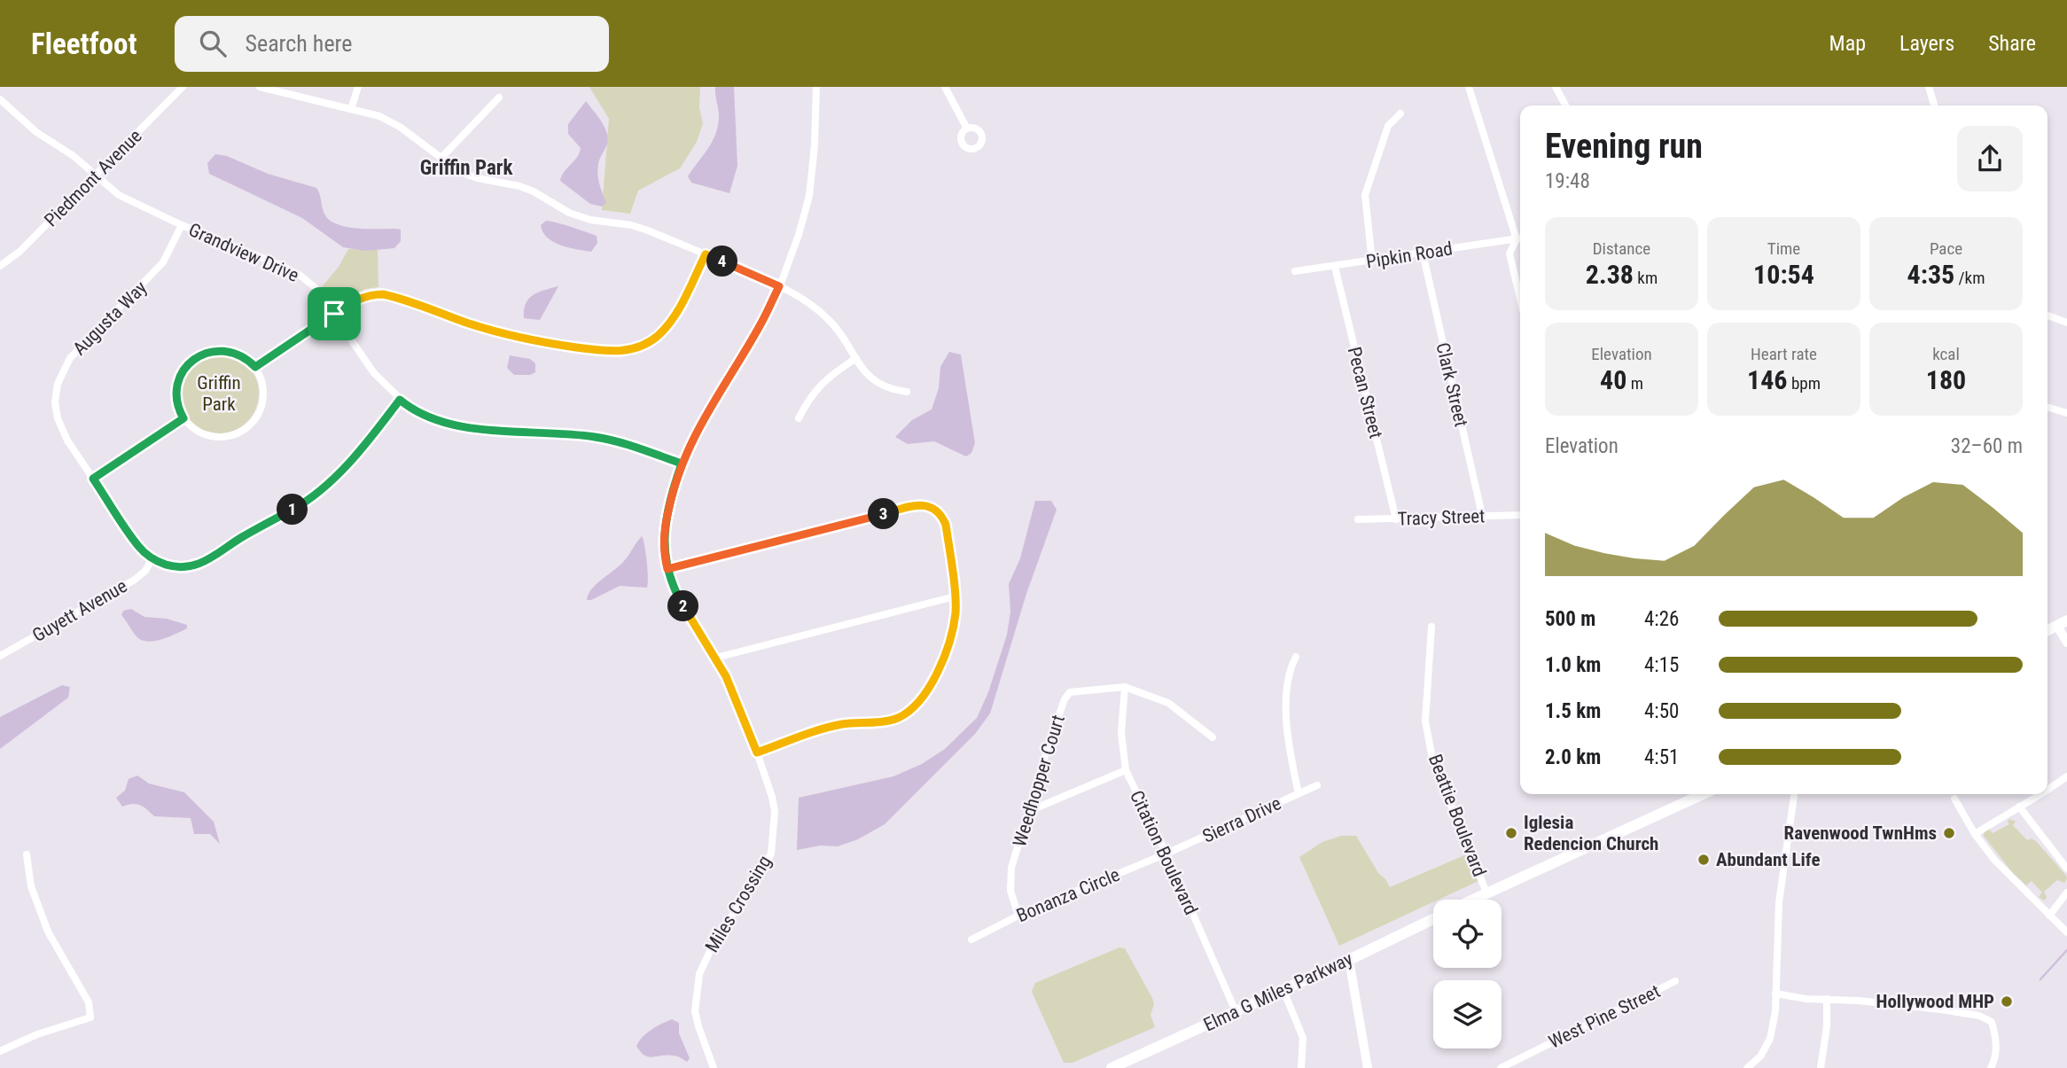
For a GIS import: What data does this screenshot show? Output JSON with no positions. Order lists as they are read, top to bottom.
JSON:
{
  "streets": {
    "main road": ["Elma G Miles Parkway"],
    "street": [
      "Piedmont Avenue",
      "Grandview Drive",
      "Pipkin Road",
      "Augusta Way",
      "Clark Street",
      "Pecan Street",
      "Tracy Street",
      "Guyett Avenue",
      "Weedhopper Court",
      "Beattie Boulevard",
      "Sierra Drive",
      "Citation Boulevard",
      "Bonanza Circle",
      "Miles Crossing",
      "West Pine Street"
    ]
  },
  "crossings": [
    ["Piedmont Avenue", "Grandview Drive"],
    ["Grandview Drive", "Augusta Way"],
    ["Grandview Drive", "Miles Crossing"],
    ["Pipkin Road", "Clark Street"],
    ["Pipkin Road", "Pecan Street"],
    ["Augusta Way", "Guyett Avenue"],
    ["Clark Street", "Tracy Street"],
    ["Pecan Street", "Tracy Street"],
    ["Weedhopper Court", "Citation Boulevard"],
    ["Weedhopper Court", "Bonanza Circle"],
    ["Sierra Drive", "Citation Boulevard"],
    ["Sierra Drive", "Bonanza Circle"],
    ["Citation Boulevard", "Bonanza Circle"],
    ["Citation Boulevard", "Elma G Miles Parkway"]
  ],
  "districts": ["Griffin Park"],
  "parks": ["Griffin Park"],
  "places": [
    "Iglesia Redencion Church",
    "Ravenwood TwnHms",
    "Abundant Life",
    "Hollywood MHP"
  ],
  "page": {
    "header": "Fleetfoot",
    "search": "Search here",
    "nav": ["Map", "Layers", "Share"],
    "heading": ["Evening run", "19:48"],
    "stats": [
      ["Distance", "2.38 km"],
      ["Time", "10:54"],
      ["Pace", "4:35 /km"],
      ["Elevation", "40 m"],
      ["Heart rate", "146 bpm"],
      ["kcal", "180"]
    ],
    "pins": [
      "4",
      "1",
      "3",
      "2"
    ],
    "chart": ["Elevation", "32–60 m"],
    "list": [
      {
        "name": "500 m",
        "note": "4:26"
      },
      {
        "name": "1.0 km",
        "note": "4:15"
      },
      {
        "name": "1.5 km",
        "note": "4:50"
      },
      {
        "name": "2.0 km",
        "note": "4:51"
      }
    ]
  }
}
